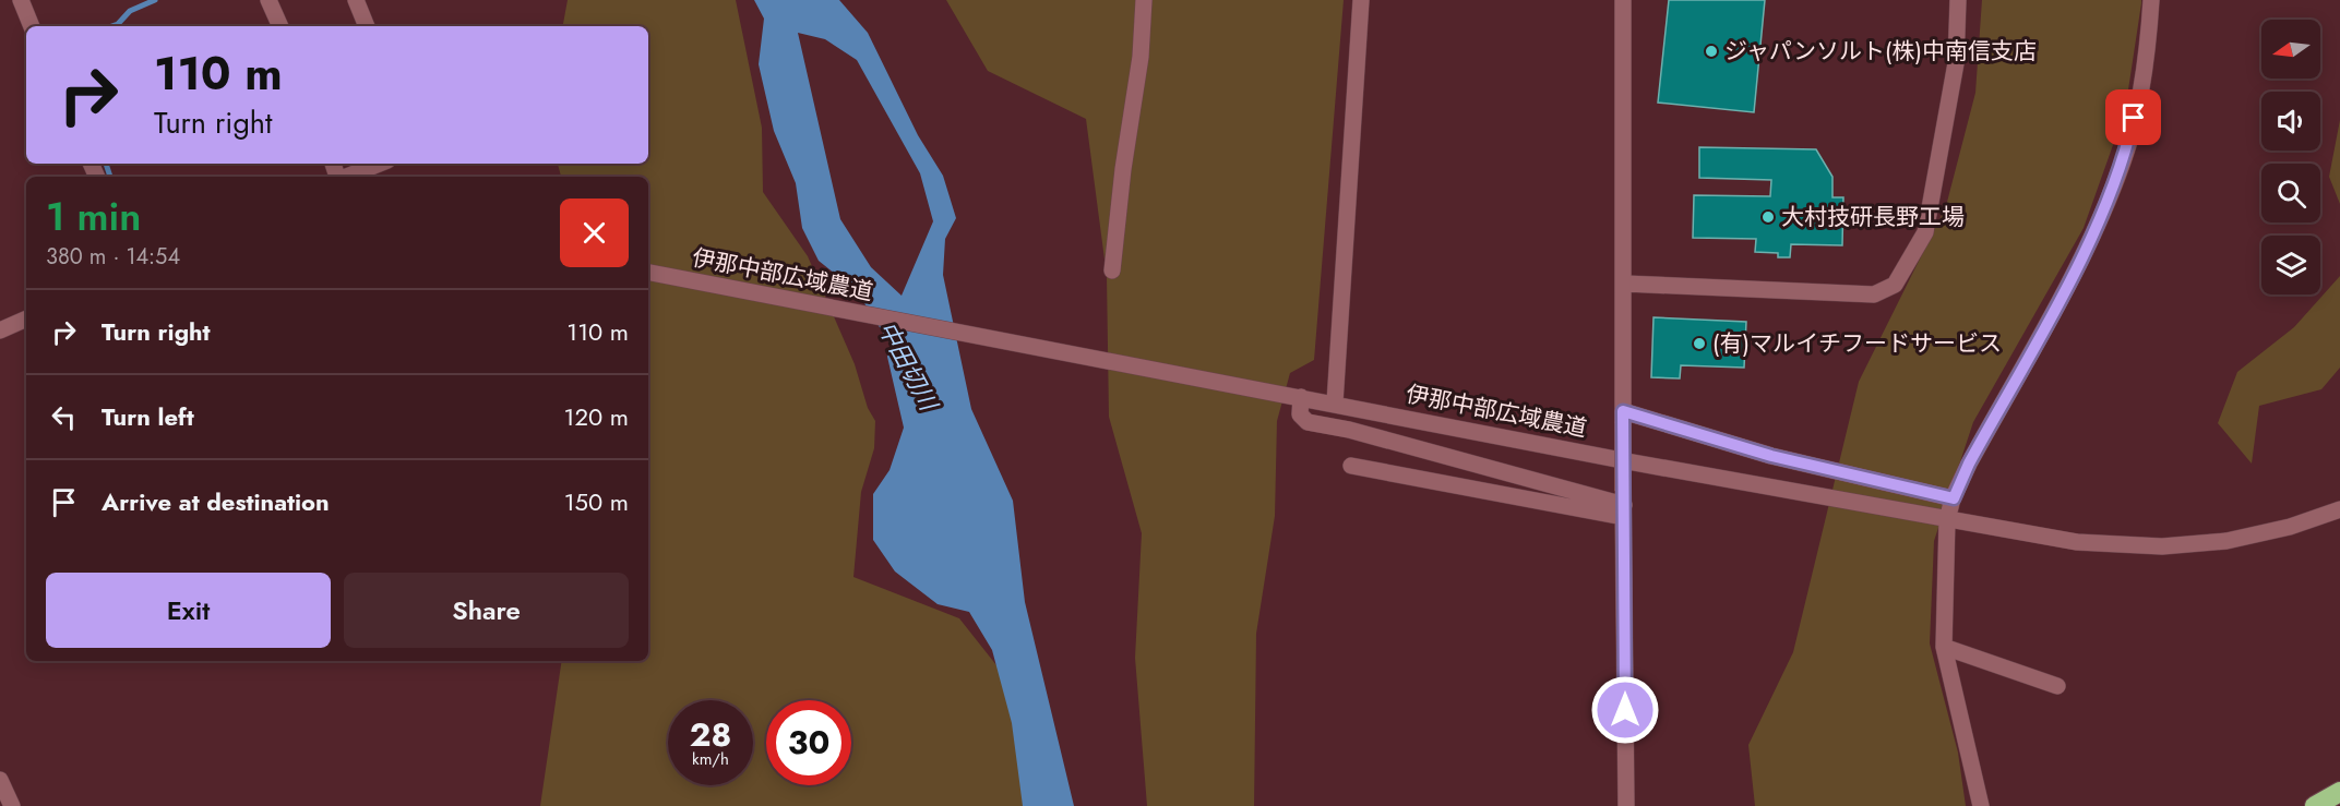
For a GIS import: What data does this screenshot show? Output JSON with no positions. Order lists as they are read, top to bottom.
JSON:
{
  "streets": {
    "street": ["伊那中部広域農道"]
  },
  "water": ["中田切川"],
  "places": ["ジャパンソルト(株)中南信支店", "大村技研長野工場", "(有)マルイチフードサービス"],
  "north": "left",
  "page": {
    "turn": ["110 m", "Turn right"],
    "heading": ["1 min", "380 m · 14:54"],
    "list": [
      {
        "name": "Turn right",
        "value": "110 m"
      },
      {
        "name": "Turn left",
        "value": "120 m"
      },
      {
        "name": "Arrive at destination",
        "value": "150 m"
      }
    ],
    "buttons": ["Exit", "Share"],
    "speed": "28 km/h",
    "limit": "30"
  }
}
